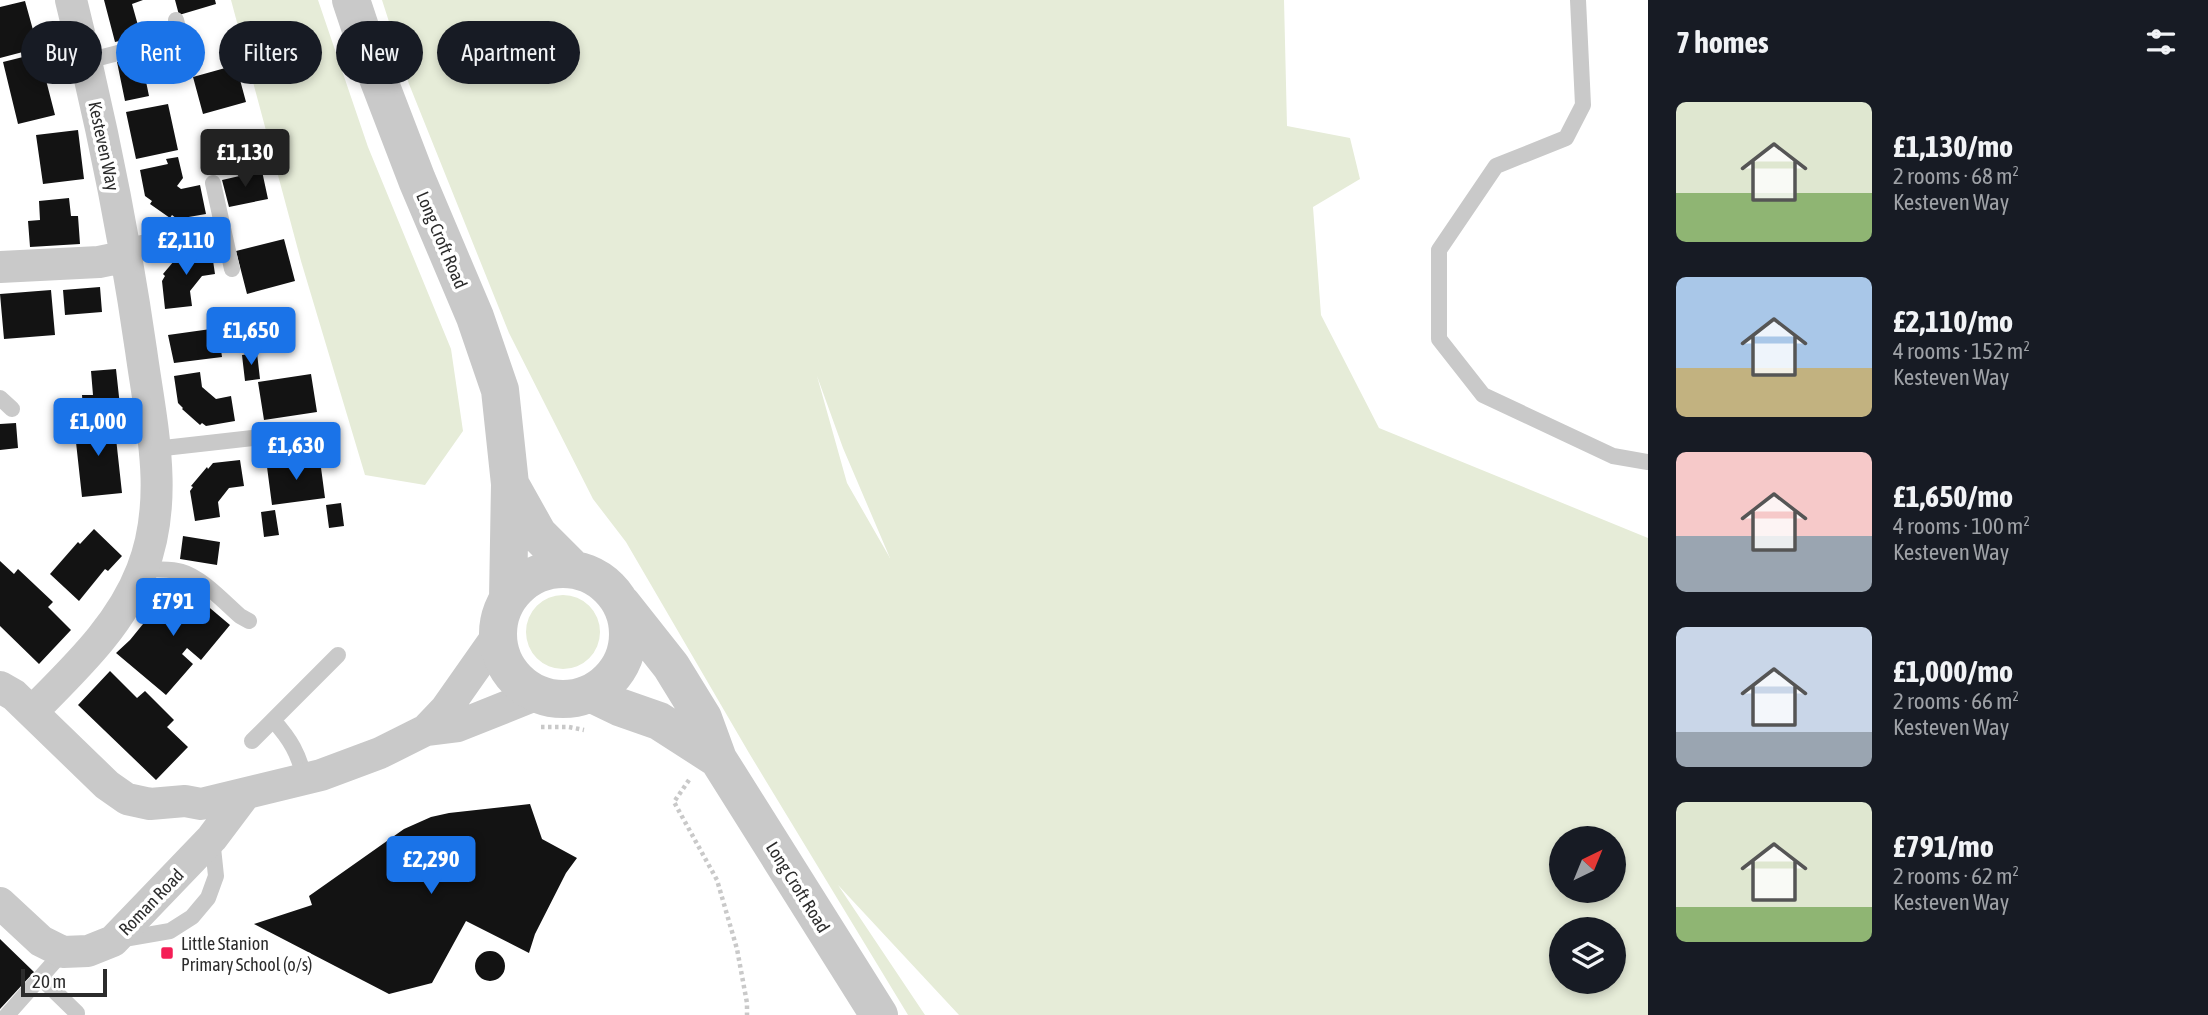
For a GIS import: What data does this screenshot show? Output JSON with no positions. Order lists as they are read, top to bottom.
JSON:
{
  "streets": {
    "street": ["Kesteven Way", "Long Croft Road", "Roman Road"]
  },
  "places": {
    "transit": ["Little Stanion Primary School (o/s)"]
  },
  "scale_bar": "20 m",
  "north": "top right",
  "page": {
    "heading": "7 homes",
    "chip": [
      "Buy",
      "Rent",
      "Filters",
      "New",
      "Apartment"
    ],
    "list": [
      {
        "name": "£1,130/mo",
        "note": "2 rooms · 68 m² · Kesteven Way"
      },
      {
        "name": "£2,110/mo",
        "note": "4 rooms · 152 m² · Kesteven Way"
      },
      {
        "name": "£1,650/mo",
        "note": "4 rooms · 100 m² · Kesteven Way"
      },
      {
        "name": "£1,000/mo",
        "note": "2 rooms · 66 m² · Kesteven Way"
      },
      {
        "name": "£791/mo",
        "note": "2 rooms · 62 m² · Kesteven Way"
      }
    ],
    "price": [
      "£1,130",
      "£2,110",
      "£1,650",
      "£1,000",
      "£1,630",
      "£791",
      "£2,290"
    ],
    "scale": "20 m"
  }
}
